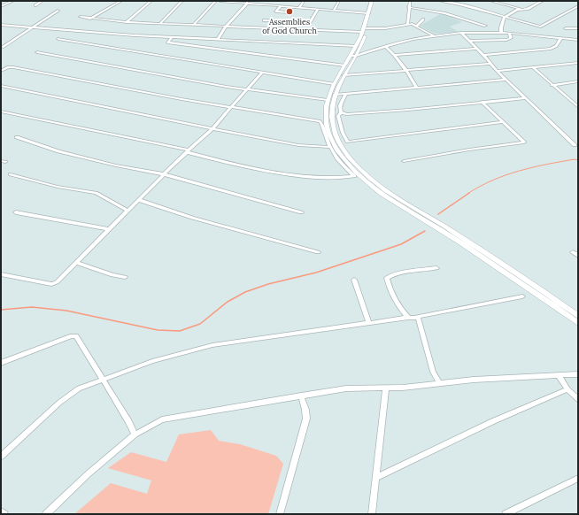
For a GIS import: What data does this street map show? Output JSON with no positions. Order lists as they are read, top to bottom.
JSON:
{
  "places": ["Assemblies of God Church"]
}
